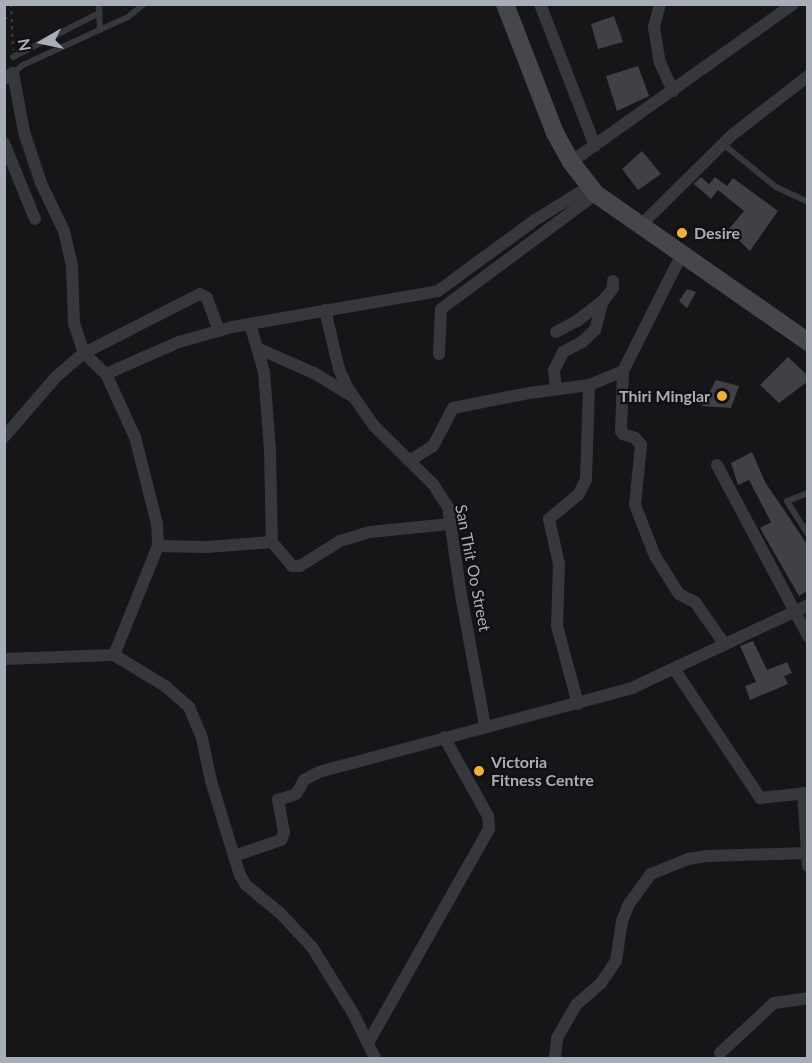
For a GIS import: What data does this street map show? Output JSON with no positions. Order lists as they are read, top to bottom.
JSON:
{
  "streets": {
    "street": ["San Thit Oo Street"]
  },
  "places": ["Desire", "Thiri Minglar", "Victoria Fitness Centre"],
  "north": "left"
}
